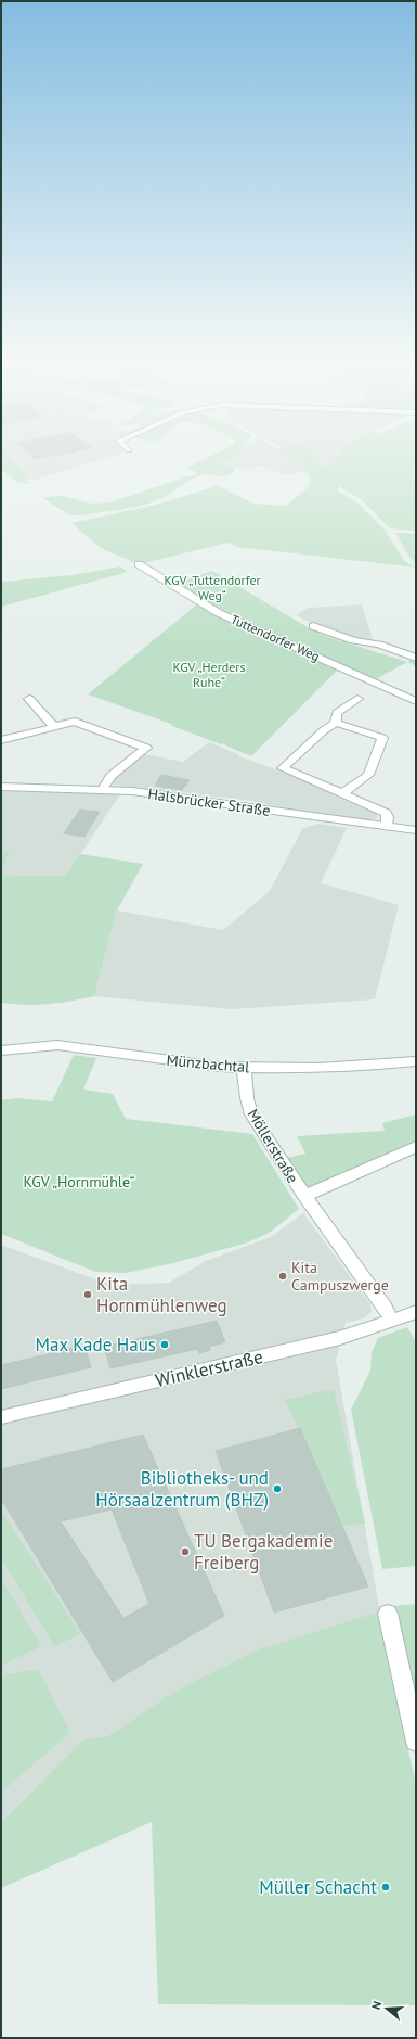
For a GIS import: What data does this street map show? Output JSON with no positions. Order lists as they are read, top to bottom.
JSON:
{
  "streets": {
    "street": [
      "Tuttendorfer Weg",
      "Halsbrücker Straße",
      "Münzbachtal",
      "Möllerstraße",
      "Winklerstraße"
    ]
  },
  "crossings": [
    ["Münzbachtal", "Möllerstraße"],
    ["Möllerstraße", "Winklerstraße"]
  ],
  "parks": ["KGV „Tuttendorfer Weg“", "KGV „Herders Ruhe“", "KGV „Hornmühle“"],
  "places": [
    "Kita Campuszwerge",
    "Kita Hornmühlenweg",
    "Max Kade Haus",
    "Bibliotheks- und Hörsaalzentrum (BHZ)",
    "TU Bergakademie Freiberg",
    "Müller Schacht"
  ],
  "north": "left"
}
